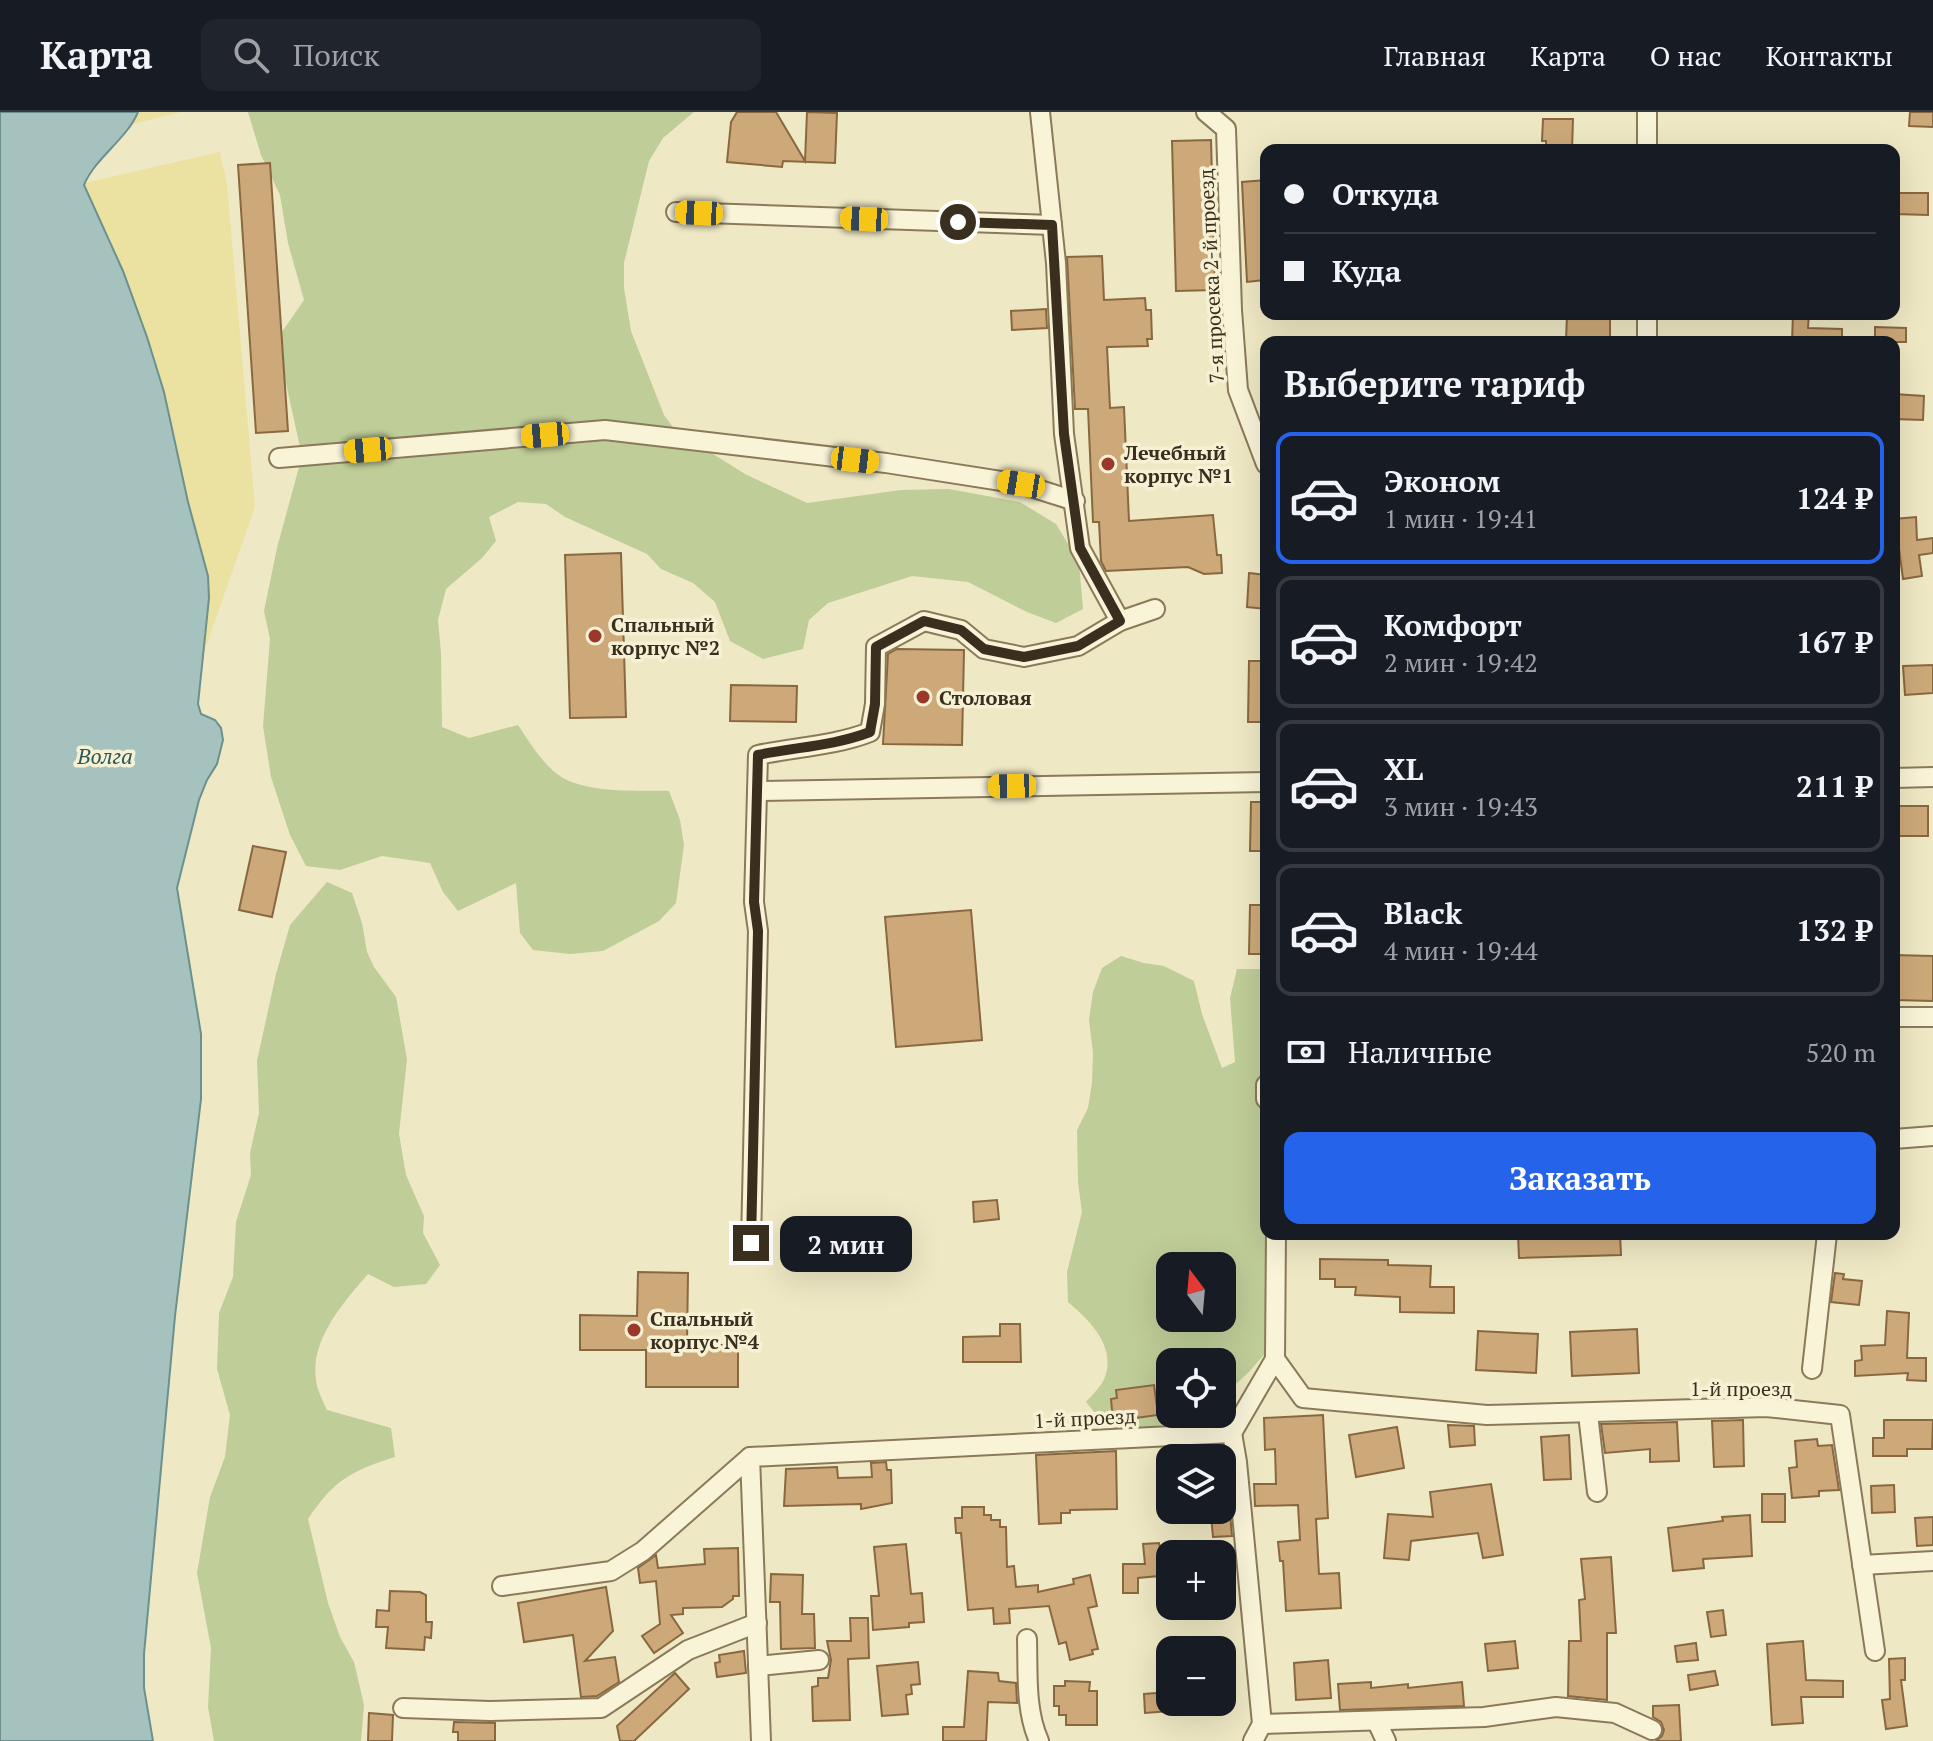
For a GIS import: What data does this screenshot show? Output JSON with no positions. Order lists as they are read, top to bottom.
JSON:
{
  "streets": {
    "street": ["7-я просека 2-й проезд", "1-й проезд"]
  },
  "water": ["Волга"],
  "places": [
    "Лечебный корпус №1",
    "Спальный корпус №2",
    "Столовая",
    "Спальный корпус №4"
  ],
  "north": "top",
  "page": {
    "header": "Карта",
    "search": "Поиск",
    "nav": [
      "Главная",
      "Карта",
      "О нас",
      "Контакты"
    ],
    "banner": ["Откуда", "Куда"],
    "heading": "Выберите тариф",
    "list": [
      {
        "name": "Эконом",
        "note": "1 мин · 19:41",
        "value": "124 ₽"
      },
      {
        "name": "Комфорт",
        "note": "2 мин · 19:42",
        "value": "167 ₽"
      },
      {
        "name": "XL",
        "note": "3 мин · 19:43",
        "value": "211 ₽"
      },
      {
        "name": "Black",
        "note": "4 мин · 19:44",
        "value": "132 ₽"
      }
    ],
    "pay": ["Наличные", "520 m"],
    "buttons": "Заказать",
    "bubble": "2 мин",
    "map_buttons": ["+", "−"]
  }
}
